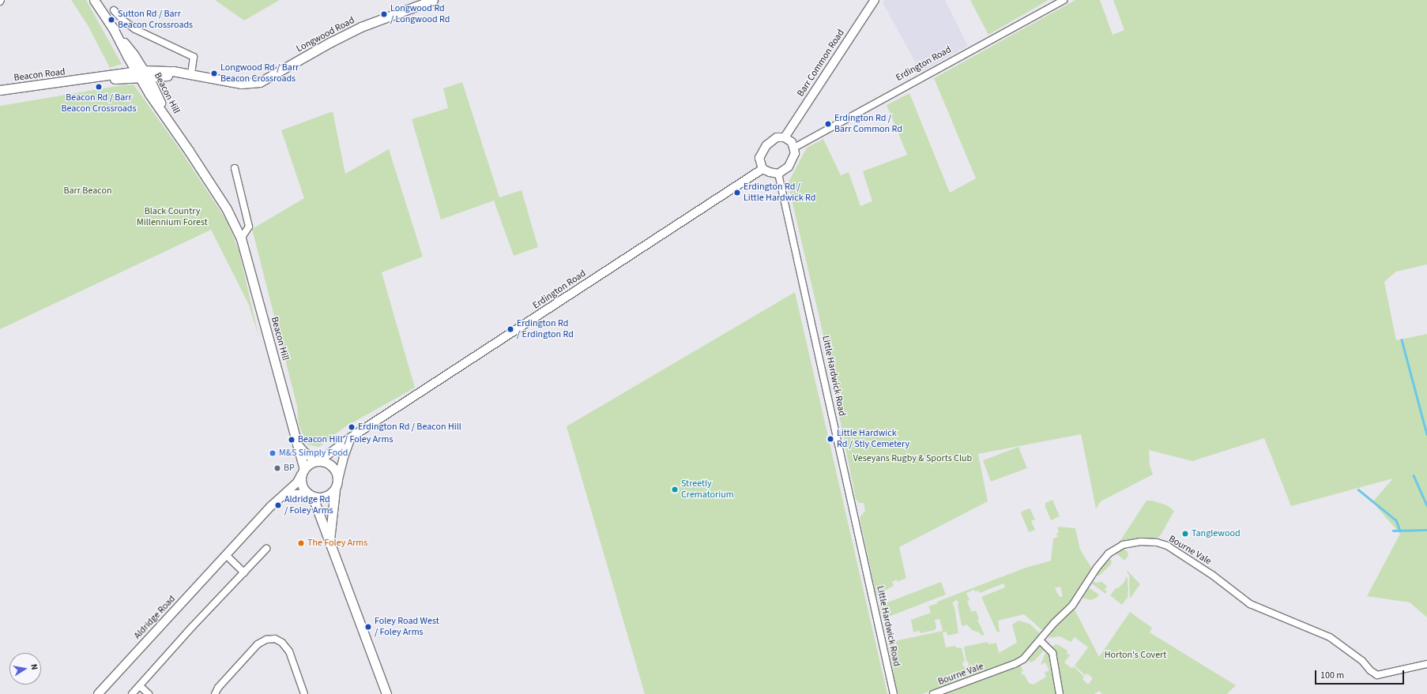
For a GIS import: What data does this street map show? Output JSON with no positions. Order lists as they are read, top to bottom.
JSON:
{
  "streets": {
    "main road": ["Longwood Road", "Beacon Road", "Beacon Hill"],
    "street": [
      "Barr Common Road",
      "Erdington Road",
      "Little Hardwick Road",
      "Bourne Vale",
      "Aldridge Road"
    ]
  },
  "crossings": [
    ["Longwood Road", "Beacon Road"],
    ["Longwood Road", "Beacon Hill"],
    ["Barr Common Road", "Erdington Road"],
    ["Barr Common Road", "Little Hardwick Road"],
    ["Erdington Road", "Beacon Hill"],
    ["Erdington Road", "Little Hardwick Road"],
    ["Erdington Road", "Aldridge Road"],
    ["Beacon Road", "Beacon Hill"],
    ["Beacon Hill", "Aldridge Road"]
  ],
  "parks": [
    "Barr Beacon",
    "Black Country Millennium Forest",
    "Veseyans Rugby & Sports Club",
    "Horton's Covert"
  ],
  "places": [
    "Longwood Rd / Longwood Rd",
    "Sutton Rd / Barr Beacon Crossroads",
    "Longwood Rd / Barr Beacon Crossroads",
    "Beacon Rd / Barr Beacon Crossroads",
    "Erdington Rd / Barr Common Rd",
    "Erdington Rd / Little Hardwick Rd",
    "Erdington Rd / Erdington Rd",
    "Erdington Rd / Beacon Hill",
    "Little Hardwick Rd / Stly Cemetery",
    "Beacon Hill / Foley Arms",
    "M&S Simply Food",
    "BP",
    "Streetly Crematorium",
    "Aldridge Rd / Foley Arms",
    "Tanglewood",
    "The Foley Arms",
    "Foley Road West / Foley Arms"
  ],
  "scale_bar": "100 m",
  "north": "right"
}
